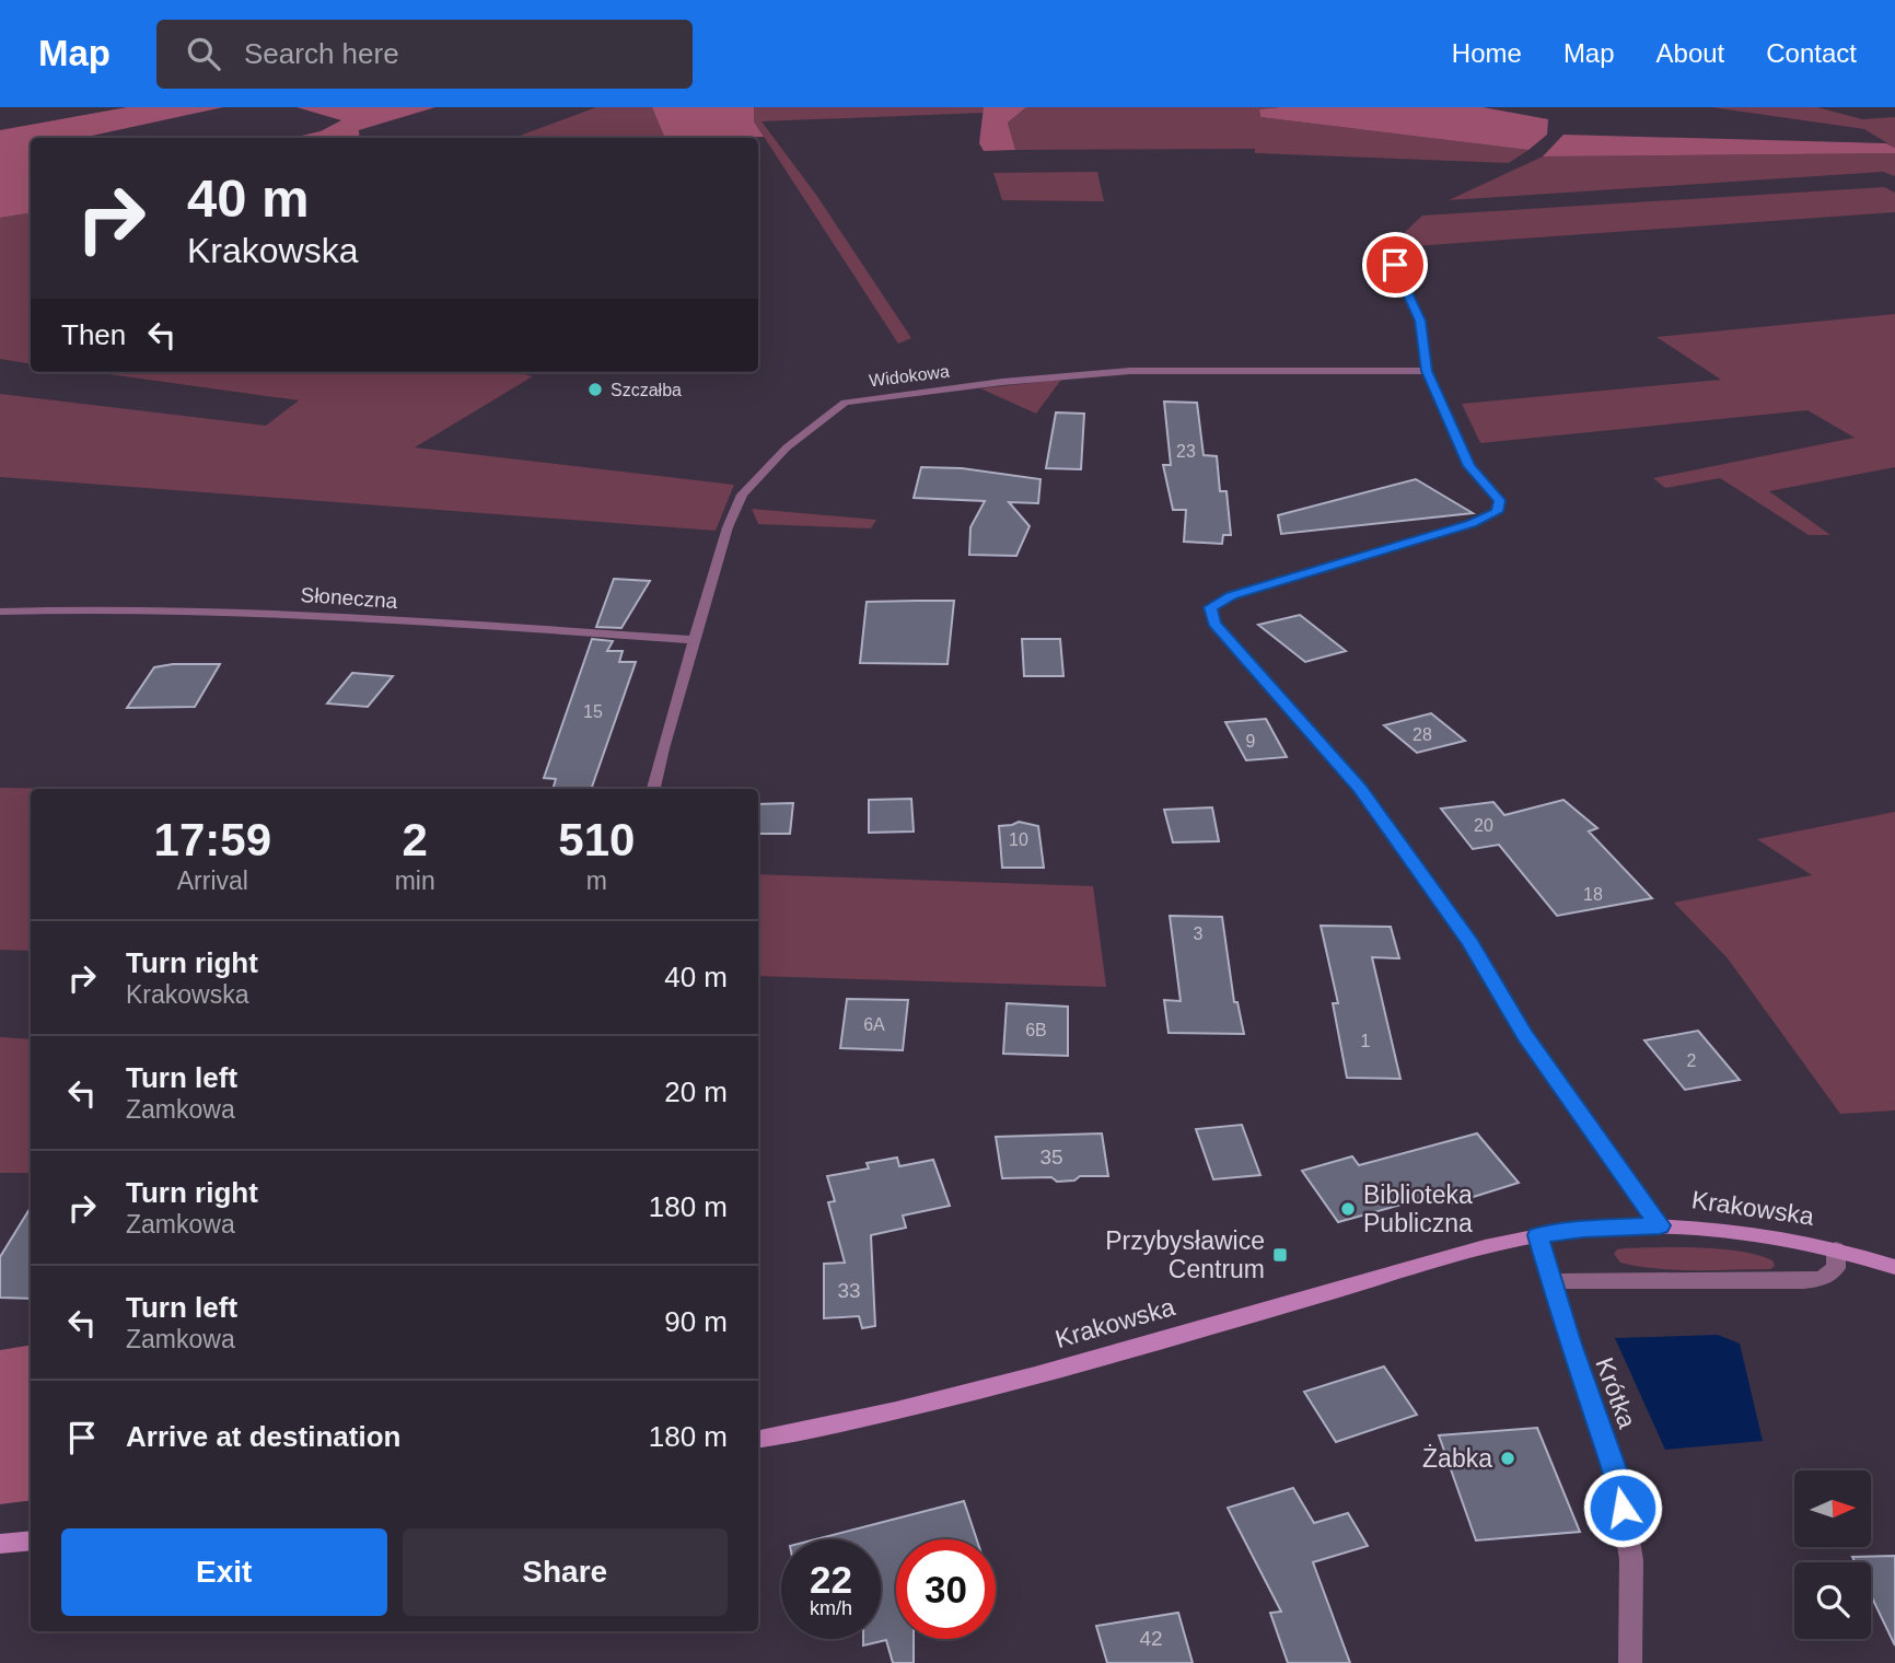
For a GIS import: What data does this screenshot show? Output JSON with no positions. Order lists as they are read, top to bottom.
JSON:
{
  "streets": {
    "main road": ["Krakowska"],
    "street": ["Widokowa", "Słoneczna", "Krótka"]
  },
  "crossings": [
    ["Widokowa", "Słoneczna"],
    ["Krakowska", "Krótka"]
  ],
  "places": {
    "other": ["Szczałba", "Biblioteka Publiczna", "Żabka"],
    "transit": ["Przybysławice Centrum"]
  },
  "house_numbers": [
    "23",
    "15",
    "28",
    "9",
    "20",
    "10",
    "18",
    "3",
    "6A",
    "6B",
    "1",
    "2",
    "35",
    "33",
    "42"
  ],
  "north": "right",
  "page": {
    "header": "Map",
    "search": "Search here",
    "nav": [
      "Home",
      "Map",
      "About",
      "Contact"
    ],
    "turn": ["40 m", "Krakowska"],
    "then": "Then",
    "eta": [
      "17:59",
      "Arrival",
      "2",
      "min",
      "510",
      "m"
    ],
    "list": [
      {
        "name": "Turn right",
        "note": "Krakowska",
        "value": "40 m"
      },
      {
        "name": "Turn left",
        "note": "Zamkowa",
        "value": "20 m"
      },
      {
        "name": "Turn right",
        "note": "Zamkowa",
        "value": "180 m"
      },
      {
        "name": "Turn left",
        "note": "Zamkowa",
        "value": "90 m"
      },
      {
        "name": "Arrive at destination",
        "value": "180 m"
      }
    ],
    "buttons": ["Exit", "Share"],
    "speed": "22 km/h",
    "limit": "30"
  }
}
